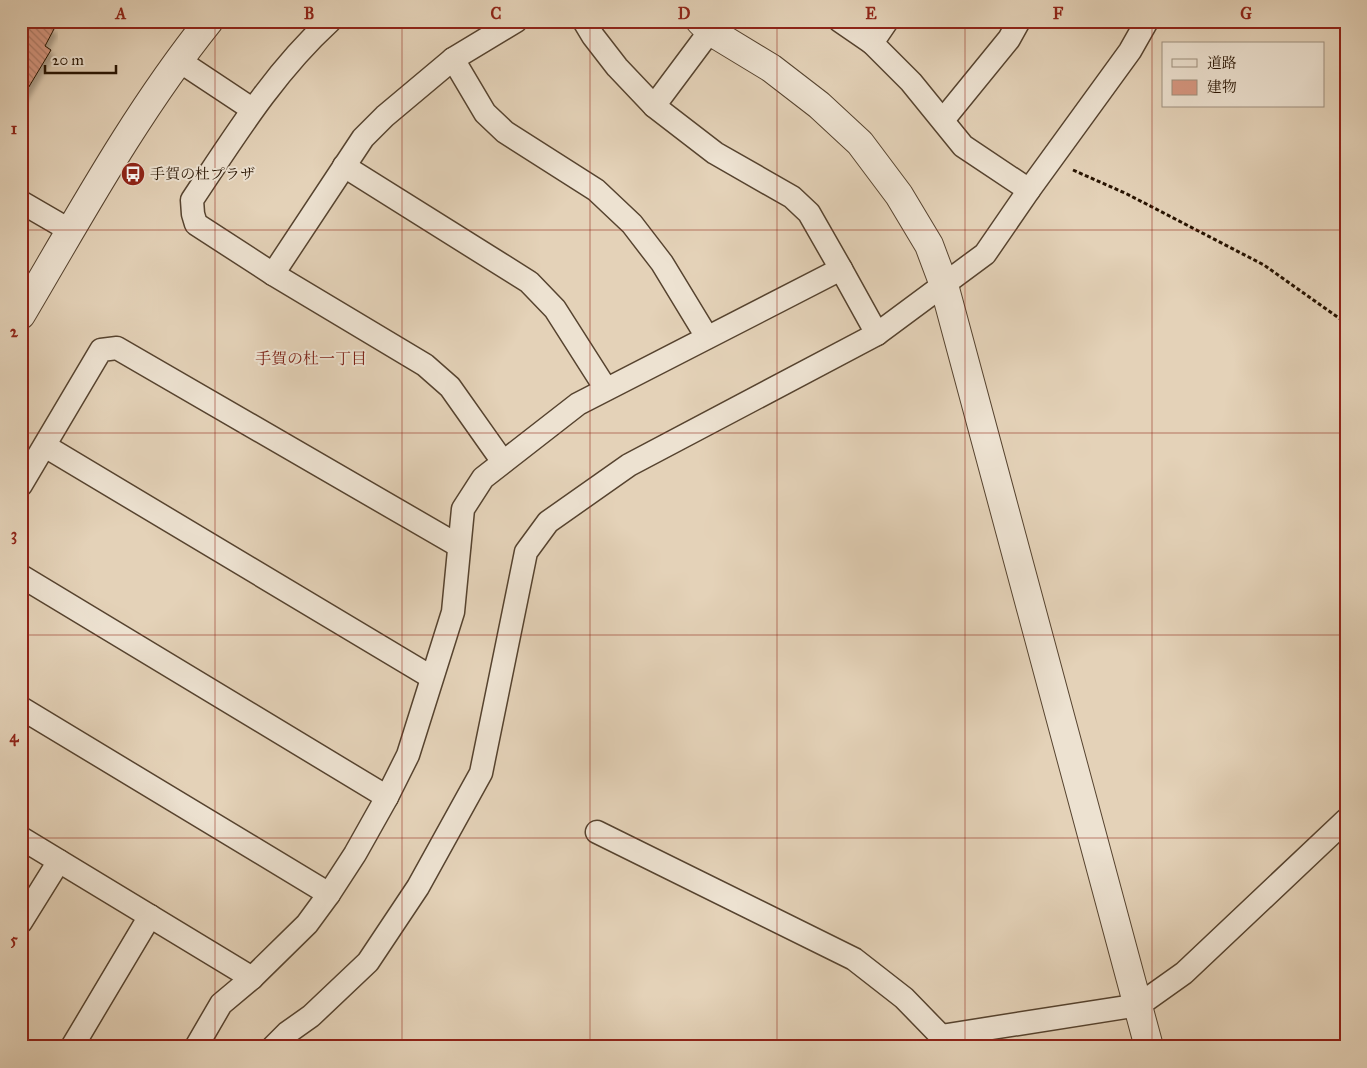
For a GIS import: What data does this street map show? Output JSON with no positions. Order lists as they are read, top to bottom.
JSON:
{
  "districts": ["手賀の杜一丁目"],
  "places": {
    "bus stop": ["手賀の杜プラザ"]
  },
  "legend": ["道路", "建物"],
  "scale_bar": "20 m",
  "grid": {
    "columns": [
      "A",
      "B",
      "C",
      "D",
      "E",
      "F",
      "G"
    ],
    "rows": [
      "1",
      "2",
      "3",
      "4",
      "5"
    ]
  }
}
